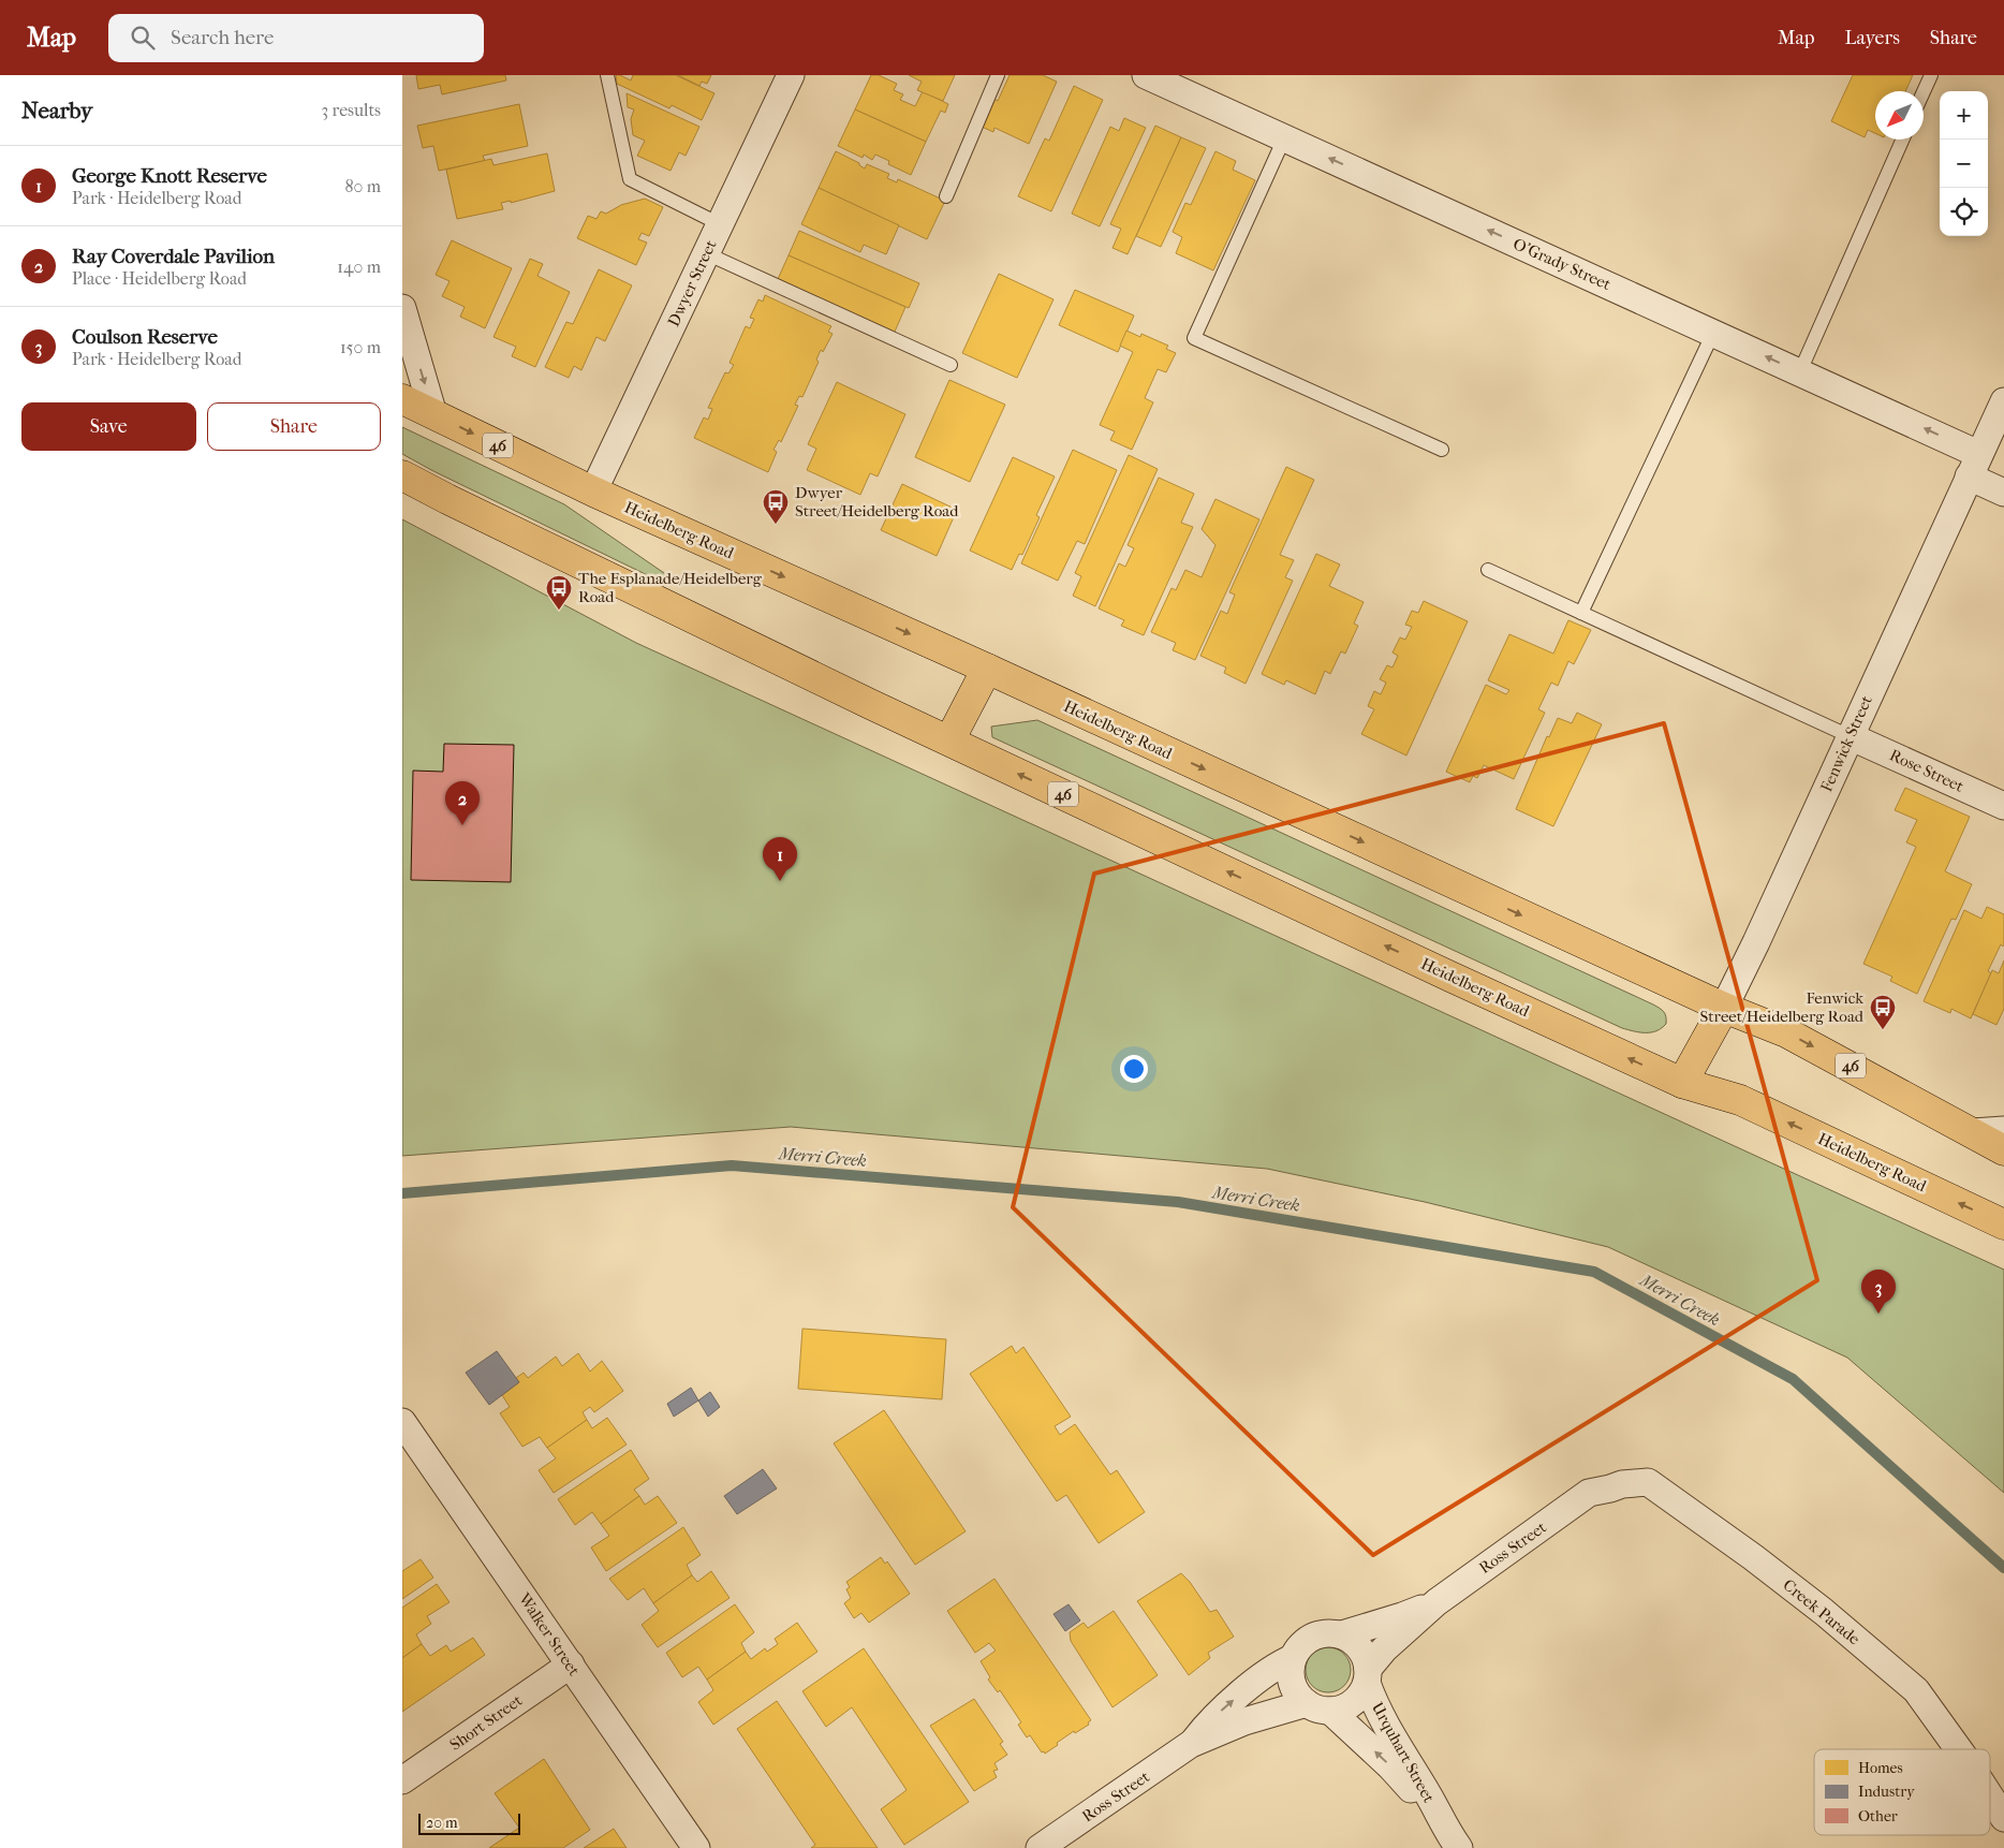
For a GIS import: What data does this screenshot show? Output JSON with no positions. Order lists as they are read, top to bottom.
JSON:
{
  "streets": {
    "main road": ["46", "Heidelberg Road", "Fenwick Street"],
    "street": [
      "O'Grady Street",
      "Dwyer Street",
      "Rose Street",
      "Ross Street",
      "Creek Parade",
      "Walker Street",
      "Short Street",
      "Urquhart Street"
    ]
  },
  "crossings": [
    ["O'Grady Street", "Fenwick Street"],
    ["Dwyer Street", "Heidelberg Road"],
    ["Heidelberg Road", "Fenwick Street"],
    ["Fenwick Street", "Rose Street"],
    ["Ross Street", "Creek Parade"],
    ["Ross Street", "Urquhart Street"],
    ["Walker Street", "Short Street"]
  ],
  "one_way": ["O'Grady Street"],
  "water": ["Merri Creek"],
  "places": {
    "bus stop": ["Dwyer Street/Heidelberg Road", "The Esplanade/Heidelberg Road", "Fenwick Street/Heidelberg Road"]
  },
  "legend": ["Homes", "Industry", "Other"],
  "scale_bar": "20 m",
  "north": "bottom left",
  "page": {
    "header": "Map",
    "search": "Search here",
    "nav": ["Map", "Layers", "Share"],
    "heading": ["Nearby", "3 results"],
    "map_buttons": ["+", "−"],
    "list": [
      {
        "mark": "1",
        "name": "George Knott Reserve",
        "note": "Park · Heidelberg Road",
        "value": "80 m"
      },
      {
        "mark": "2",
        "name": "Ray Coverdale Pavilion",
        "note": "Place · Heidelberg Road",
        "value": "140 m"
      },
      {
        "mark": "3",
        "name": "Coulson Reserve",
        "note": "Park · Heidelberg Road",
        "value": "150 m"
      }
    ],
    "buttons": ["Save", "Share"],
    "pins": ["2", "1", "3"],
    "scale": "20 m"
  }
}
